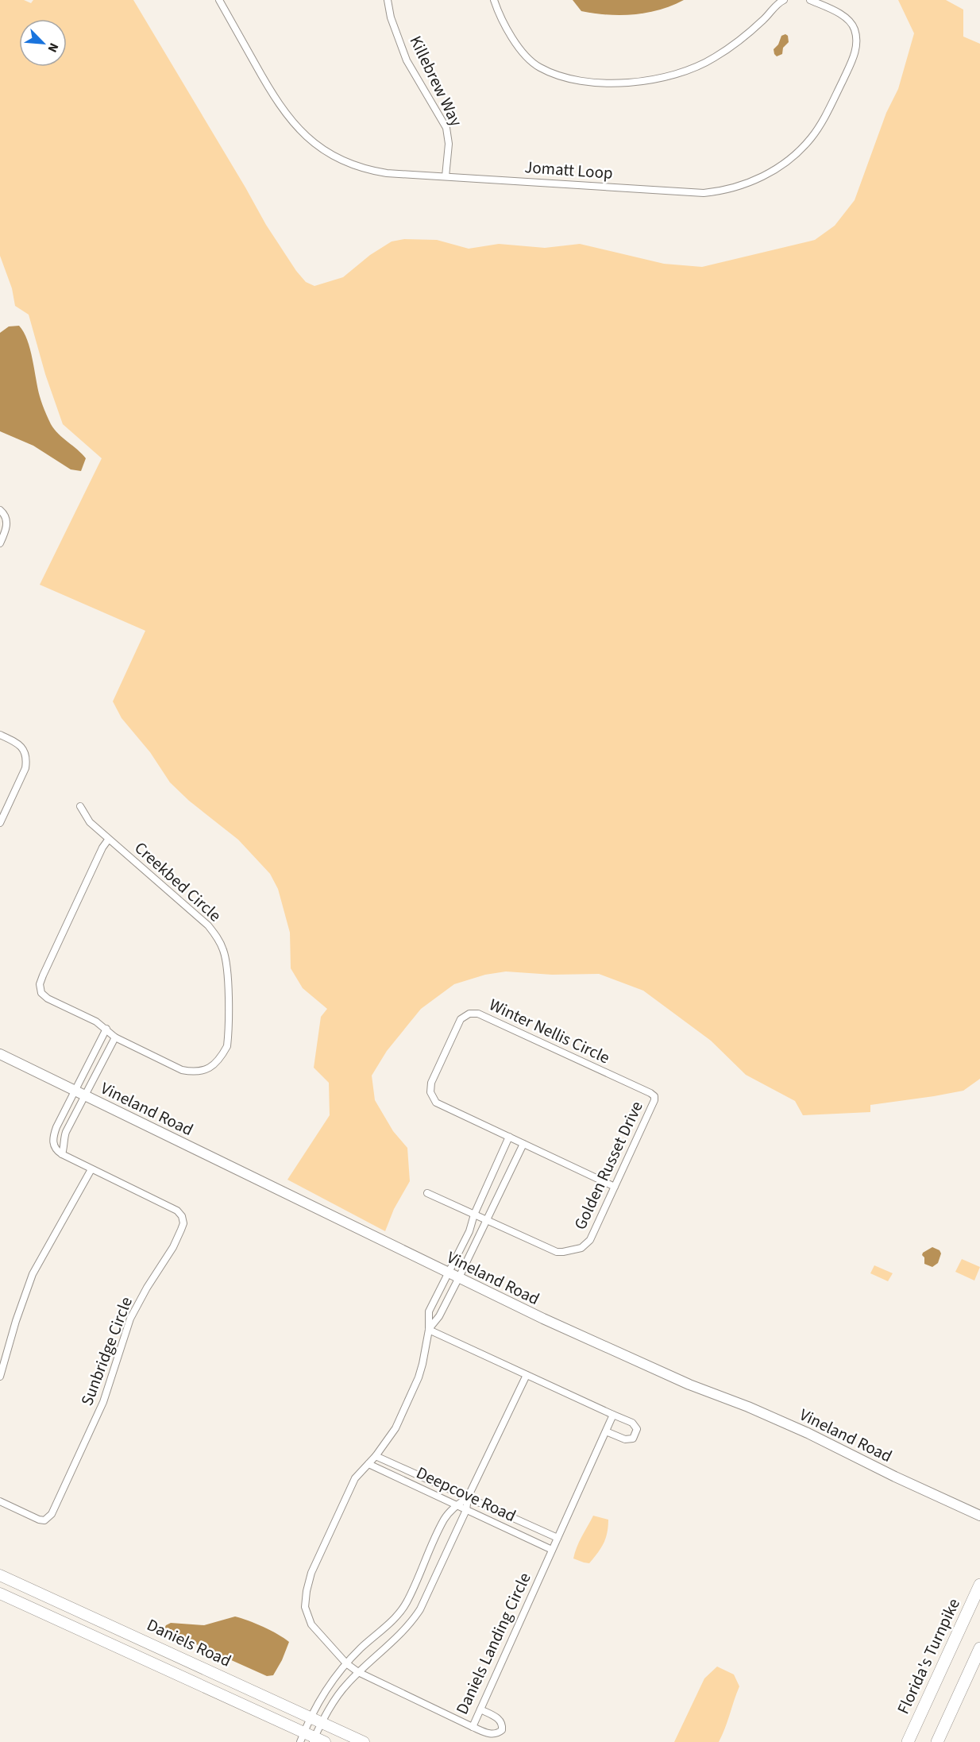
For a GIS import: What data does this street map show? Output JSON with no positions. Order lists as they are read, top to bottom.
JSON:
{
  "streets": {
    "highway": ["Florida's Turnpike"],
    "main road": ["Vineland Road", "Daniels Road"],
    "street": [
      "Killebrew Way",
      "Jomatt Loop",
      "Creekbed Circle",
      "Winter Nellis Circle",
      "Golden Russet Drive",
      "Sunbridge Circle",
      "Deepcove Road",
      "Daniels Landing Circle"
    ]
  },
  "crossings": [
    ["Killebrew Way", "Jomatt Loop"],
    ["Winter Nellis Circle", "Golden Russet Drive"],
    ["Winter Nellis Circle", "Daniels Landing Circle"],
    ["Vineland Road", "Daniels Landing Circle"],
    ["Golden Russet Drive", "Daniels Landing Circle"],
    ["Deepcove Road", "Daniels Landing Circle"]
  ],
  "north": "bottom right"
}
